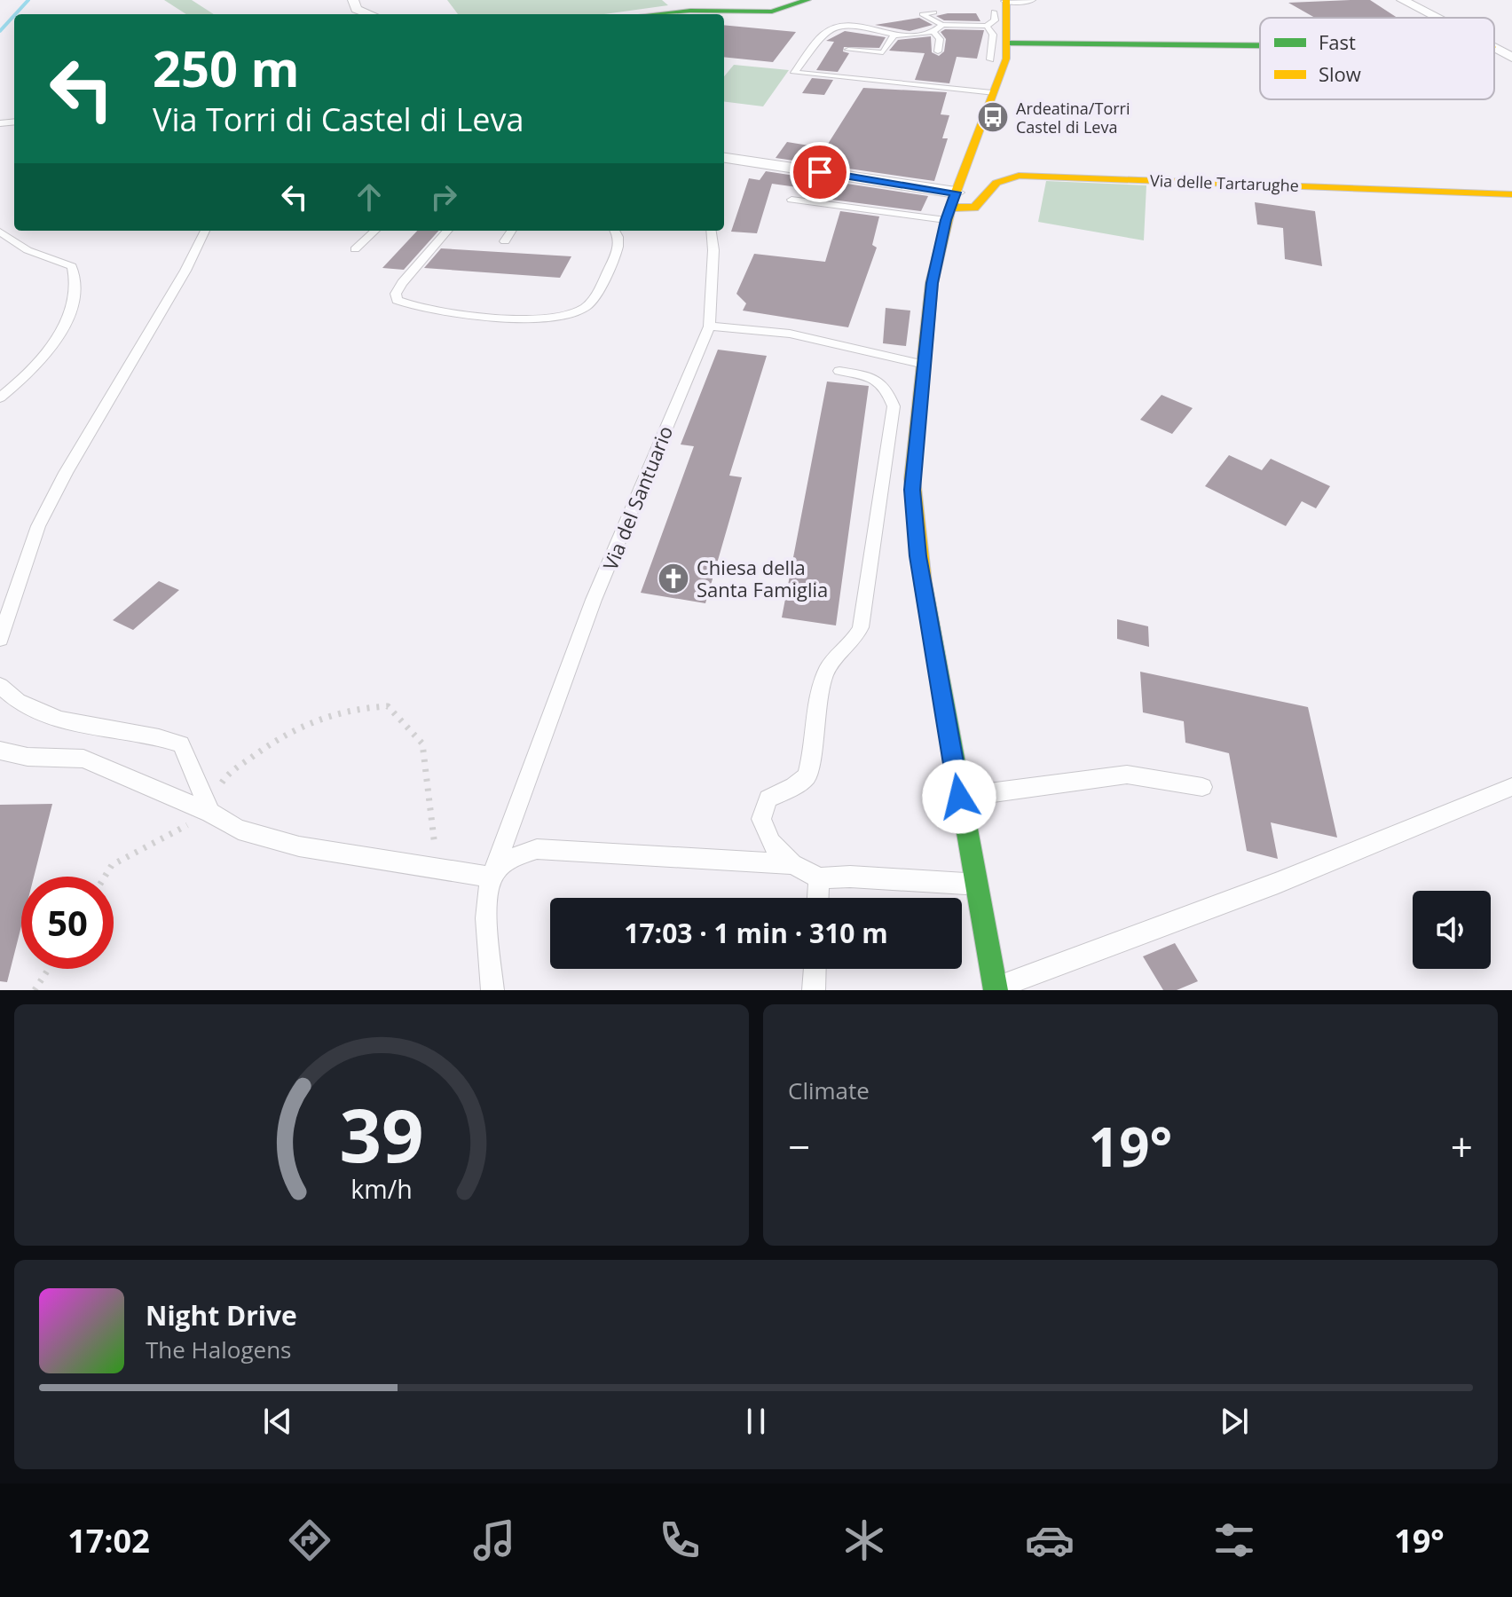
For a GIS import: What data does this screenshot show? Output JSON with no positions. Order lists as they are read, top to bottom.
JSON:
{
  "streets": {
    "street": ["Via delle Tartarughe"],
    "lane": ["Via del Santuario"]
  },
  "places": {
    "bus stop": ["Ardeatina/Torri Castel di Leva"],
    "church": ["Chiesa della Santa Famiglia"]
  },
  "legend": ["Fast", "Slow"],
  "page": {
    "turn": ["250 m", "Via Torri di Castel di Leva"],
    "limit": "50",
    "trip": "17:03 · 1 min · 310 m",
    "tile": "Climate",
    "heat": ["−", "19°", "+"],
    "song": ["Night Drive", "The Halogens"],
    "tabs": ["17:02", "19°"],
    "gauge": ["39", "km/h"]
  }
}
